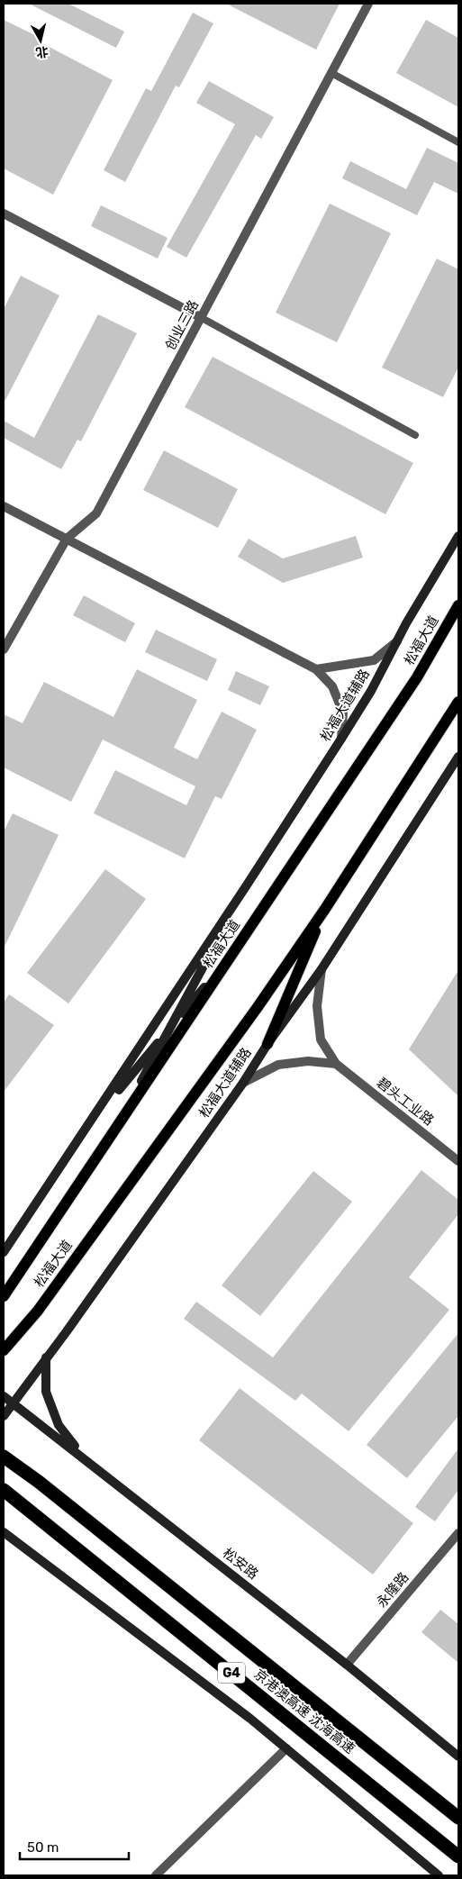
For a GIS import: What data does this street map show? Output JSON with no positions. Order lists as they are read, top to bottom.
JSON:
{
  "streets": {
    "highway": ["G4", "京港澳高速 沈海高速"],
    "main road": ["松福大道", "松福大道辅路", "松安路"],
    "street": ["创业三路", "碧头工业路", "永隆路"]
  },
  "crossings": [
    ["松福大道", "松福大道辅路"],
    ["松福大道辅路", "松安路"],
    ["松安路", "永隆路"]
  ],
  "scale_bar": "50 m",
  "north": "bottom"
}
